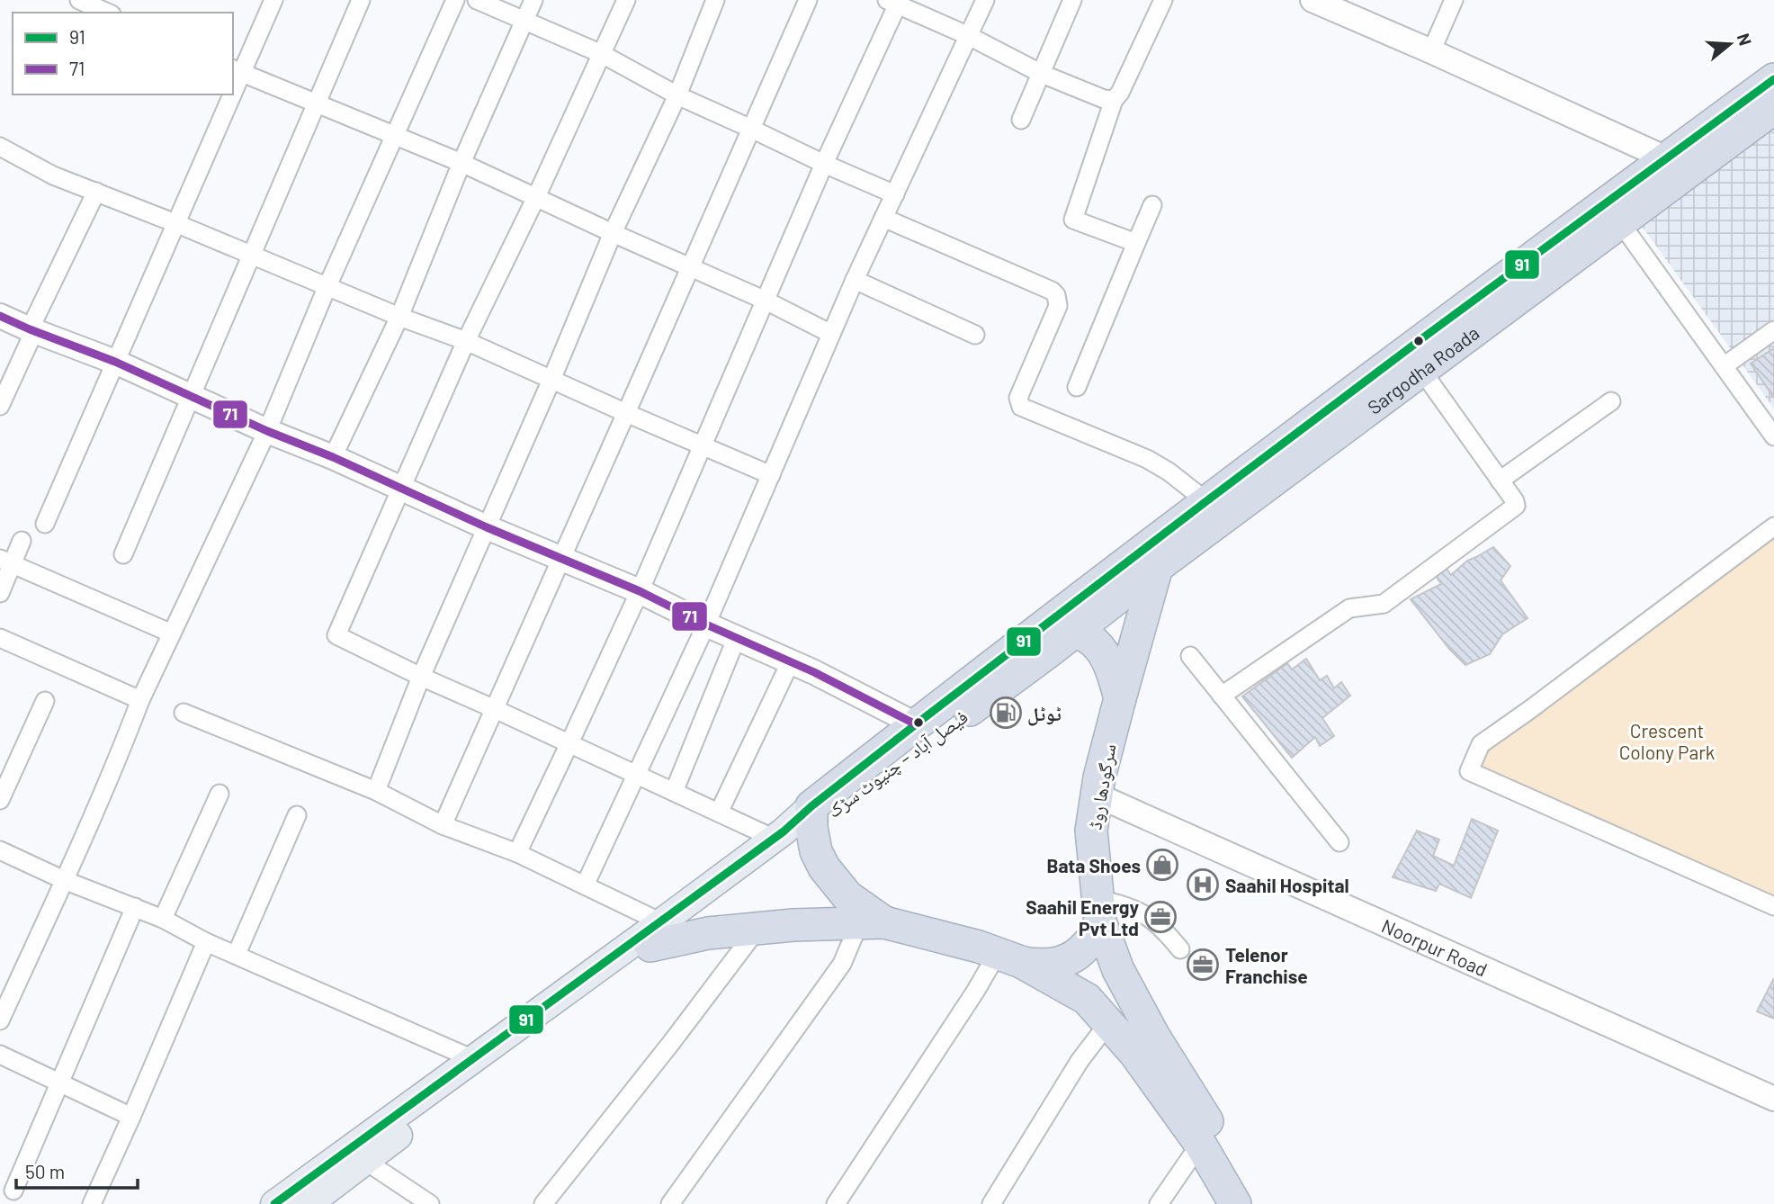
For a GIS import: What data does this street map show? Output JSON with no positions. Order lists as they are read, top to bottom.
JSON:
{
  "streets": {
    "highway": ["Sargodha Roada", "فیصل آباد – چنیوٹ سڑک", "سرگودھا روڈ"],
    "street": ["Noorpur Road"]
  },
  "crossings": [
    ["Sargodha Roada", "فیصل آباد – چنیوٹ سڑک"],
    ["Sargodha Roada", "سرگودھا روڈ"],
    ["سرگودھا روڈ", "Noorpur Road"]
  ],
  "parks": ["Crescent Colony Park"],
  "places": {
    "fuel station": ["ٹوٹل"],
    "shop": ["Bata Shoes"],
    "hospital": ["Saahil Hospital"],
    "office": ["Saahil Energy Pvt Ltd", "Telenor Franchise"]
  },
  "lines": ["transit line 91", "transit line 71"],
  "legend": ["91", "71"],
  "scale_bar": "50 m",
  "north": "right"
}
